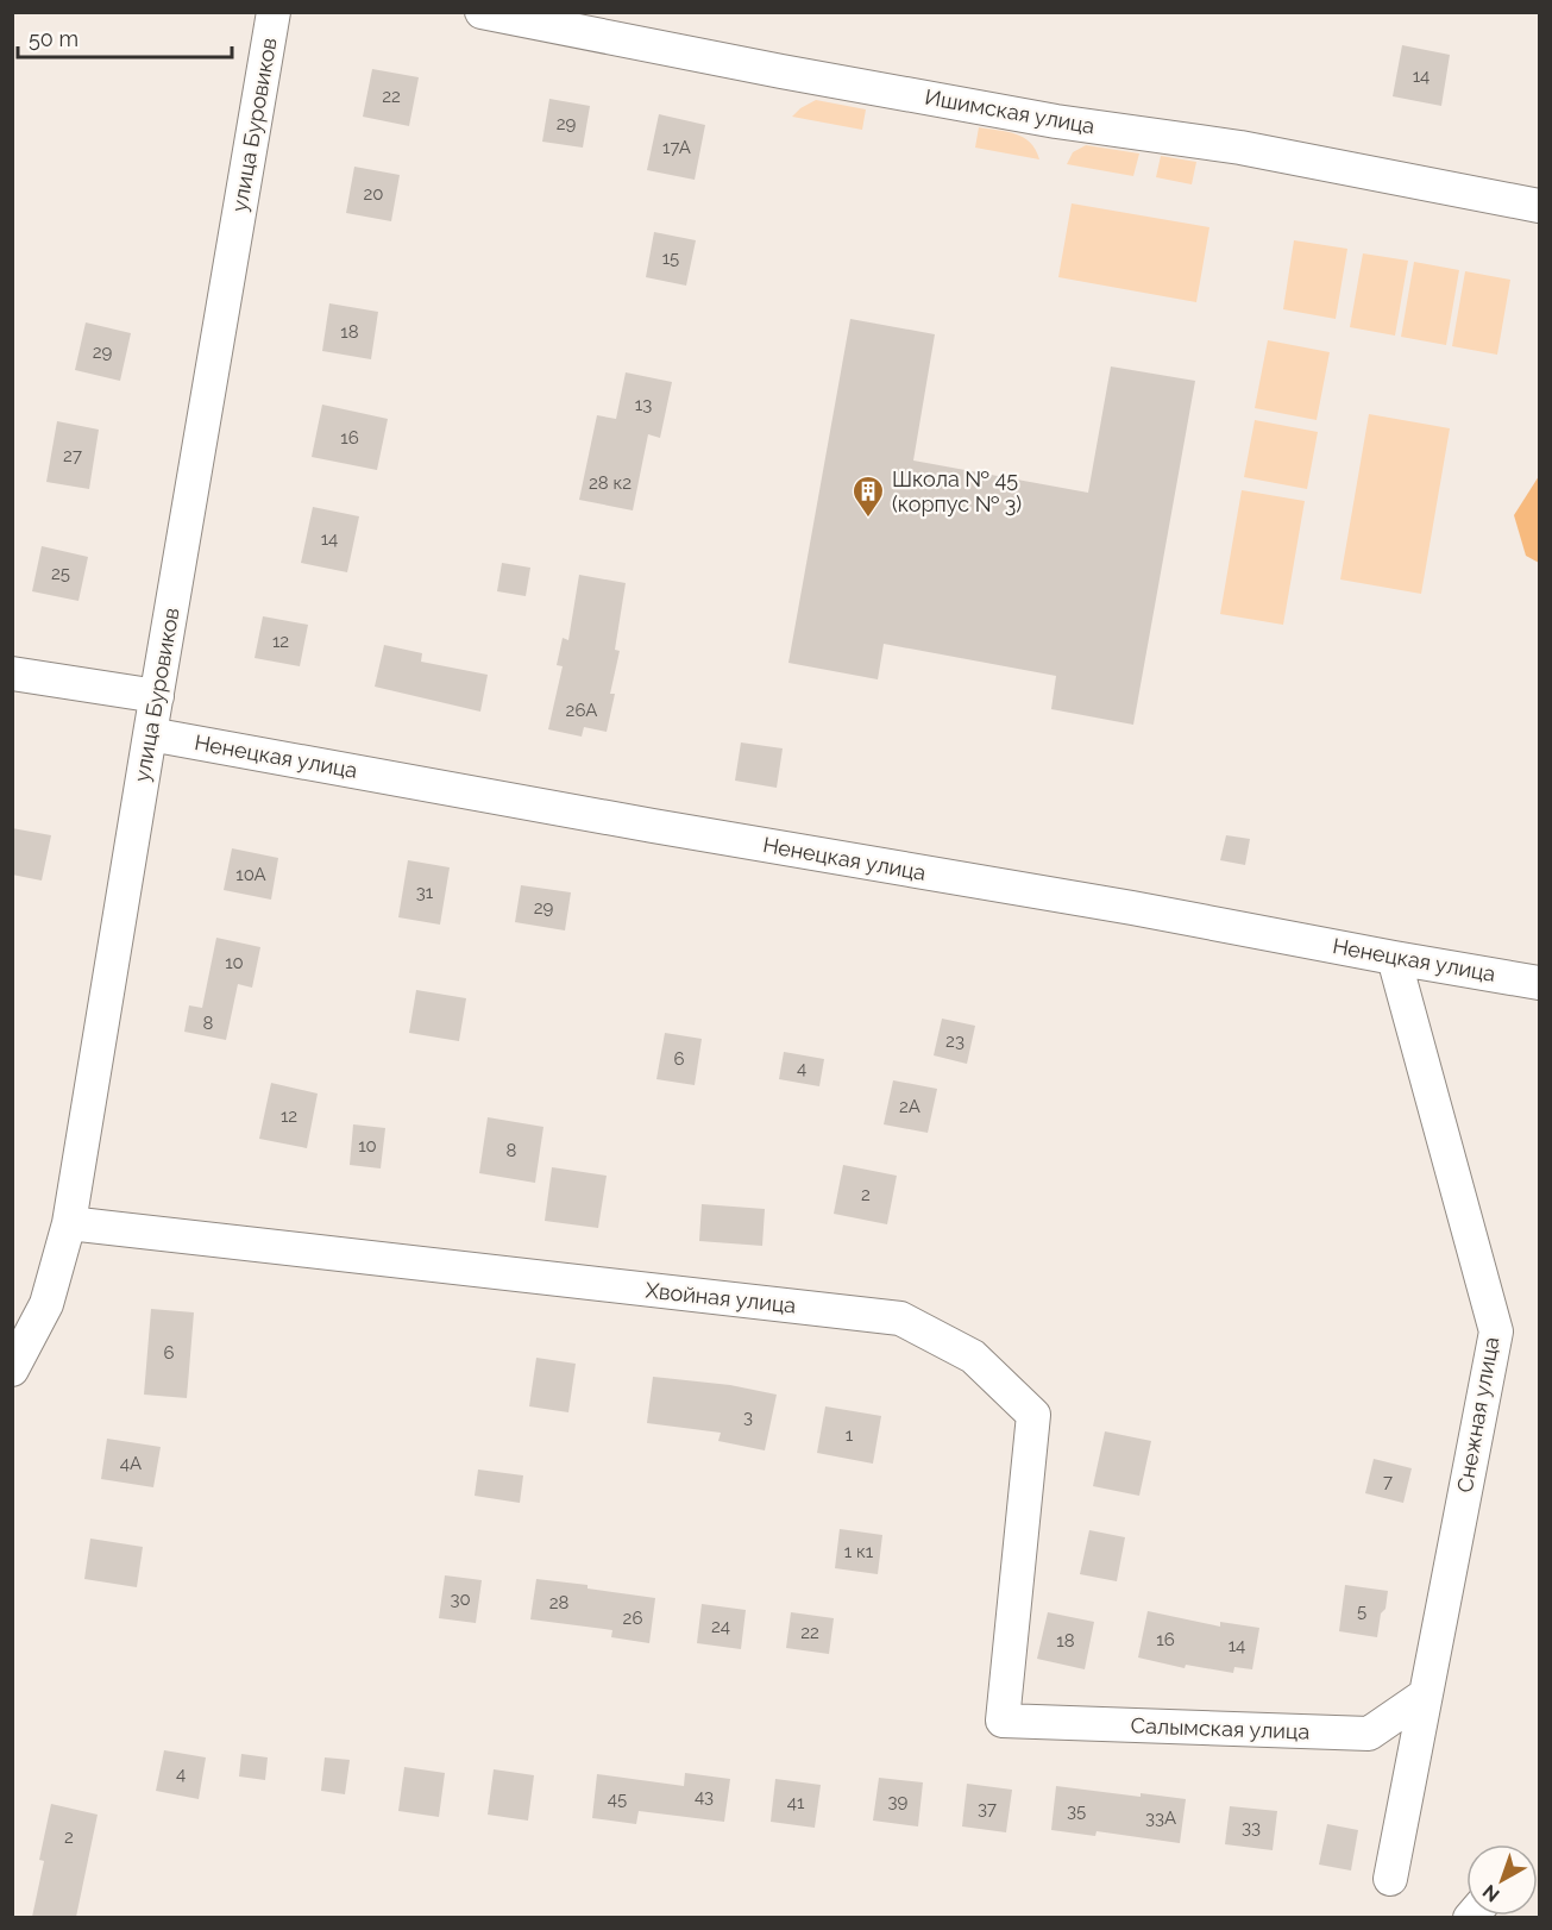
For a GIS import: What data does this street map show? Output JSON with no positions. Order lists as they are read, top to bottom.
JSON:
{
  "streets": {
    "street": [
      "Ишимская улица",
      "улица Буровиков",
      "Ненецкая улица",
      "Хвойная улица",
      "Снежная улица",
      "Салымская улица"
    ]
  },
  "crossings": [
    ["улица Буровиков", "Ненецкая улица"],
    ["улица Буровиков", "Хвойная улица"],
    ["Ненецкая улица", "Снежная улица"],
    ["Хвойная улица", "Салымская улица"],
    ["Снежная улица", "Салымская улица"]
  ],
  "places": {
    "building": ["Школа № 45 (корпус № 3)"]
  },
  "house_numbers": [
    "14",
    "22",
    "29",
    "17А",
    "20",
    "15",
    "18",
    "29",
    "13",
    "16",
    "27",
    "28 к2",
    "14",
    "25",
    "12",
    "26А",
    "10А",
    "31",
    "29",
    "10",
    "8",
    "23",
    "6",
    "4",
    "2А",
    "12",
    "10",
    "8",
    "2",
    "6",
    "3",
    "1",
    "4А",
    "7",
    "1 к1",
    "30",
    "28",
    "5",
    "26",
    "24",
    "22",
    "16",
    "18",
    "14",
    "4",
    "43",
    "45",
    "39",
    "41",
    "37",
    "35",
    "33А",
    "33",
    "2"
  ],
  "scale_bar": "50 m",
  "north": "bottom left"
}
